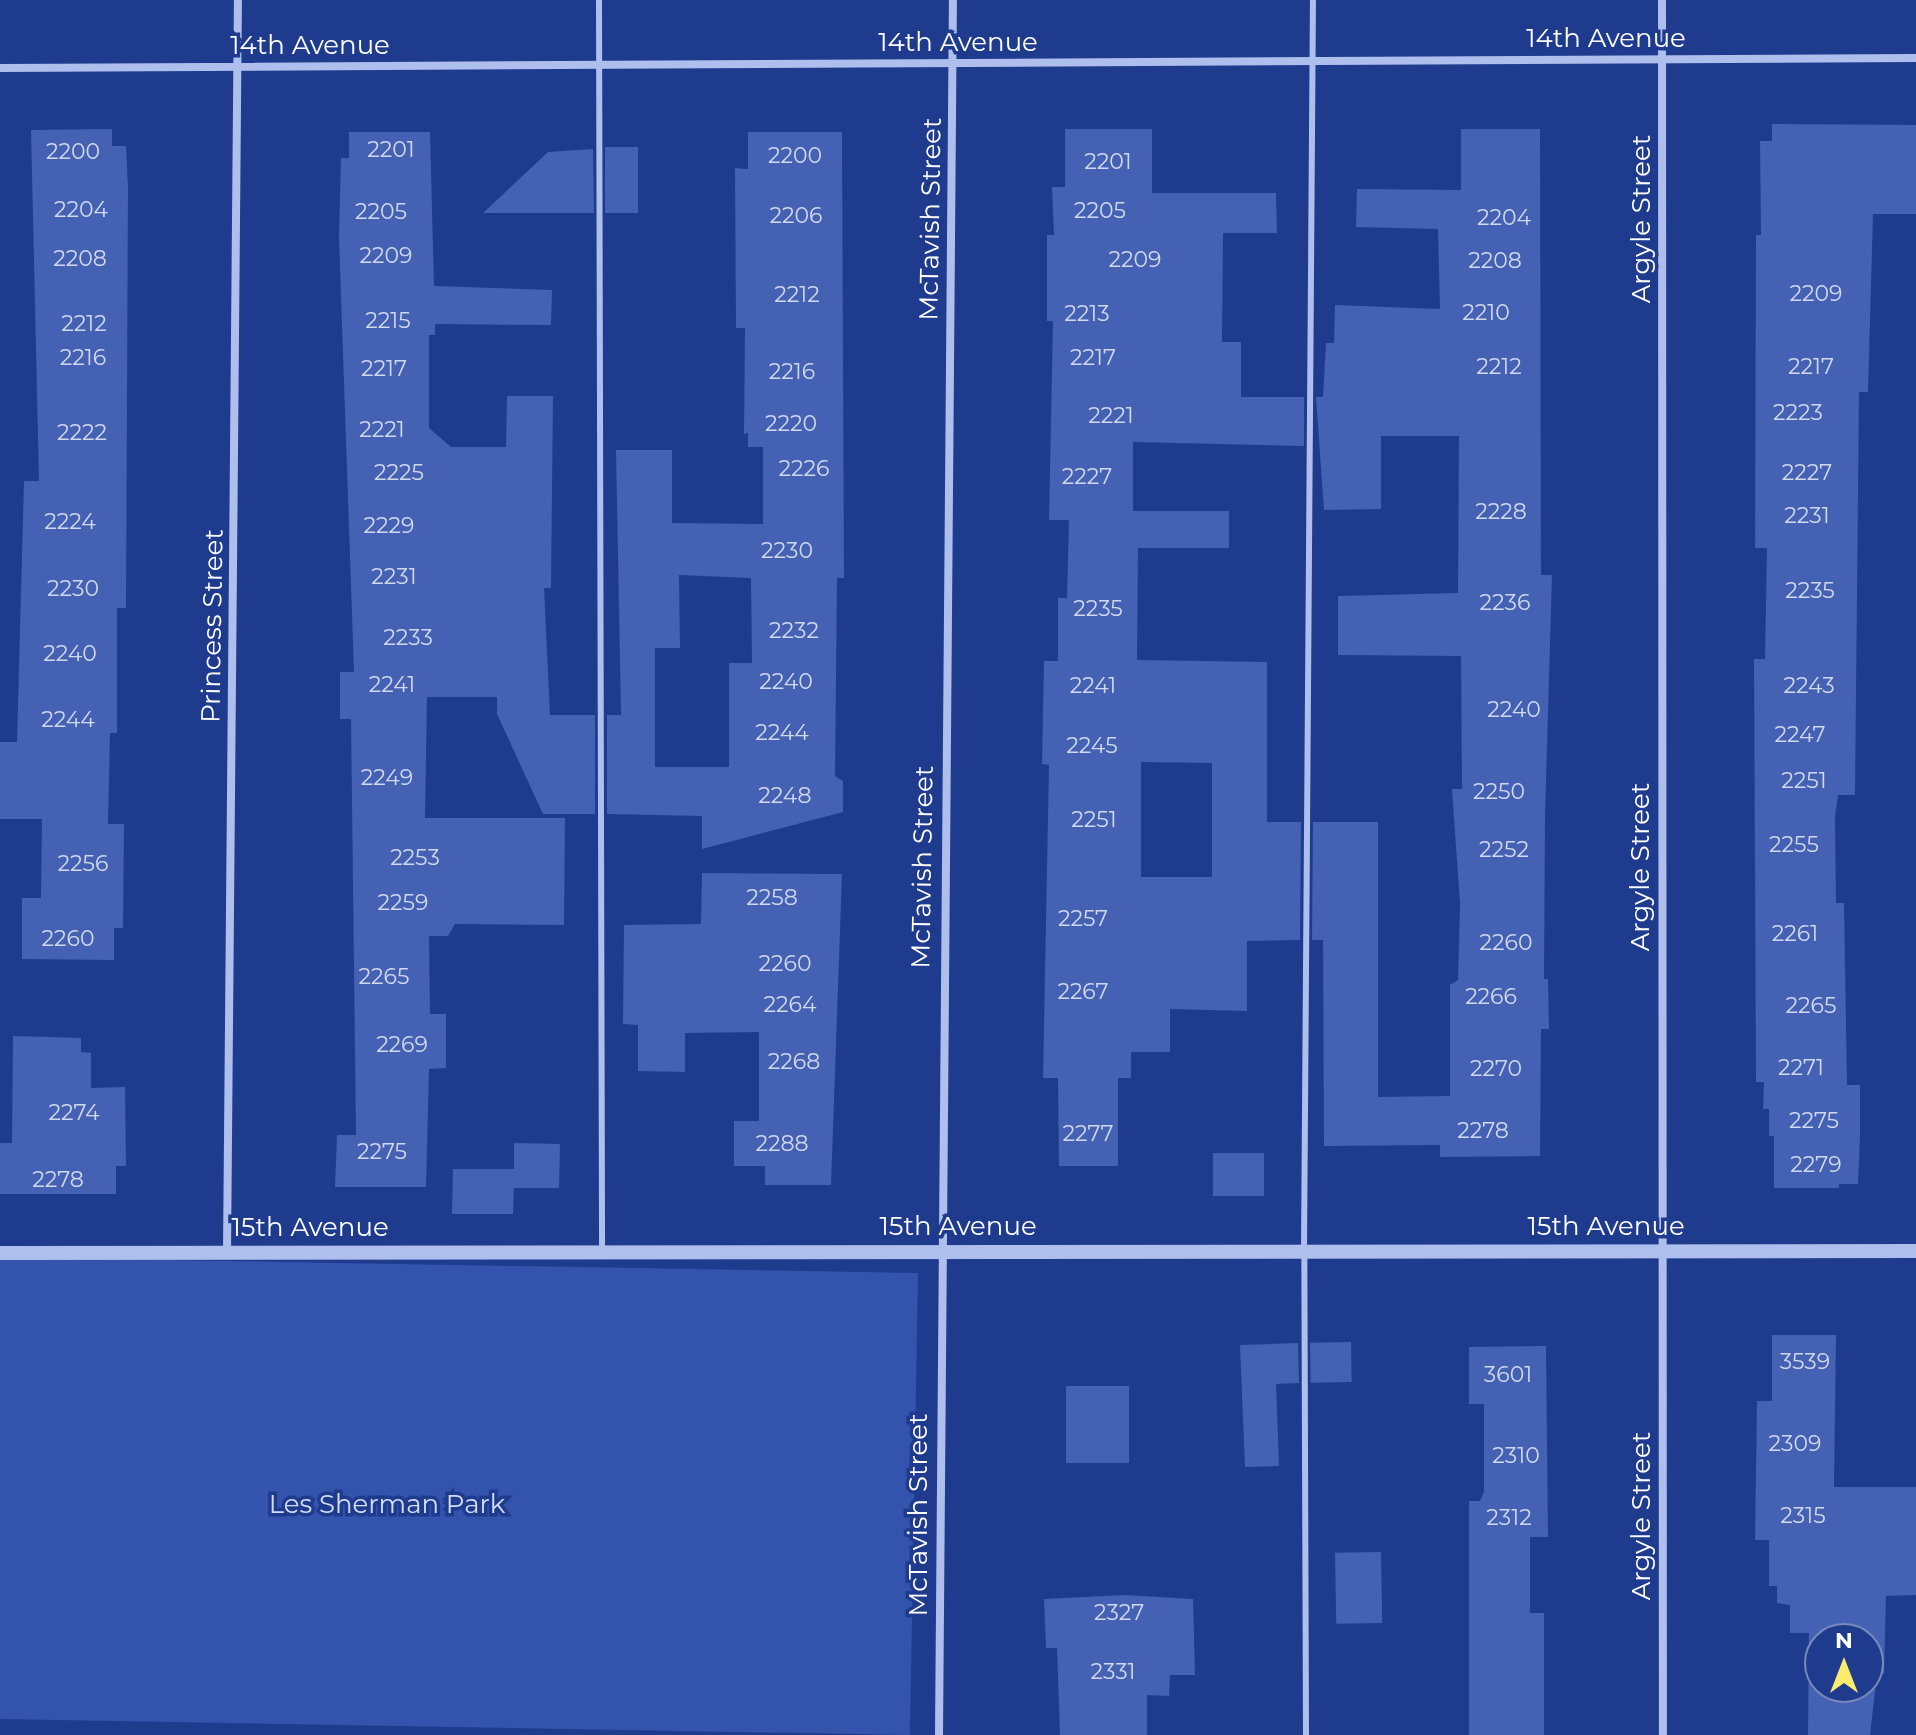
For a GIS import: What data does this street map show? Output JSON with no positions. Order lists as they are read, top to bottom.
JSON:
{
  "streets": {
    "street": [
      "14th Avenue",
      "McTavish Street",
      "Argyle Street",
      "Princess Street",
      "15th Avenue"
    ]
  },
  "crossings": [
    ["14th Avenue", "McTavish Street"],
    ["14th Avenue", "Argyle Street"],
    ["14th Avenue", "Princess Street"],
    ["McTavish Street", "15th Avenue"],
    ["Argyle Street", "15th Avenue"],
    ["Princess Street", "15th Avenue"]
  ],
  "parks": ["Les Sherman Park"],
  "house_numbers": [
    "2201",
    "2200",
    "2200",
    "2201",
    "2204",
    "2205",
    "2205",
    "2206",
    "2204",
    "2209",
    "2208",
    "2209",
    "2208",
    "2209",
    "2212",
    "2210",
    "2213",
    "2215",
    "2212",
    "2216",
    "2217",
    "2212",
    "2217",
    "2217",
    "2216",
    "2223",
    "2221",
    "2220",
    "2221",
    "2222",
    "2226",
    "2225",
    "2227",
    "2227",
    "2228",
    "2231",
    "2224",
    "2229",
    "2230",
    "2231",
    "2230",
    "2235",
    "2236",
    "2235",
    "2232",
    "2233",
    "2240",
    "2240",
    "2241",
    "2241",
    "2243",
    "2240",
    "2244",
    "2244",
    "2247",
    "2245",
    "2249",
    "2251",
    "2250",
    "2248",
    "2251",
    "2255",
    "2252",
    "2253",
    "2256",
    "2258",
    "2259",
    "2257",
    "2261",
    "2260",
    "2260",
    "2260",
    "2265",
    "2267",
    "2266",
    "2264",
    "2265",
    "2269",
    "2268",
    "2271",
    "2270",
    "2274",
    "2275",
    "2278",
    "2277",
    "2288",
    "2275",
    "2279",
    "2278",
    "3539",
    "3601",
    "2309",
    "2310",
    "2315",
    "2312",
    "2327",
    "2331"
  ],
  "north": "top"
}
